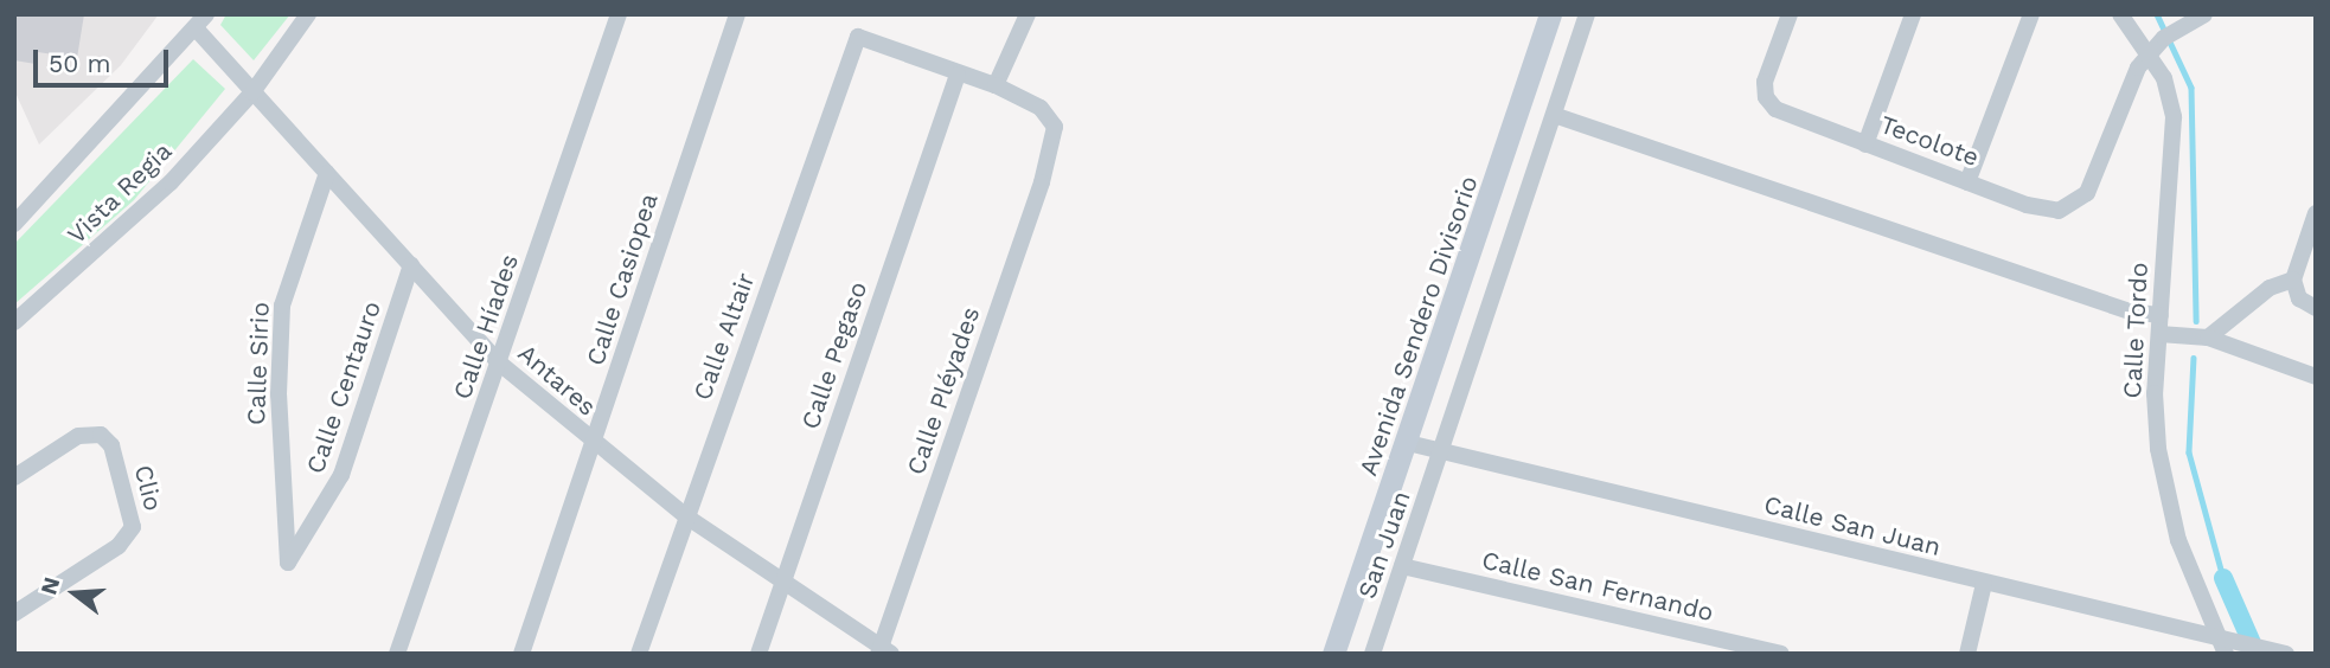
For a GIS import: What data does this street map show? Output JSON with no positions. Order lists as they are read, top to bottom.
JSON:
{
  "streets": {
    "street": [
      "Tecolote",
      "Vista Regia",
      "Calle Casiopea",
      "Avenida Sendero Divisorio",
      "Calle Híades",
      "Calle Tordo",
      "Calle Altair",
      "Calle Pegaso",
      "Calle Sirio",
      "Antares",
      "Calle Centauro",
      "Calle Pléyades",
      "Clio",
      "Calle San Juan",
      "San Juan",
      "Calle San Fernando"
    ]
  },
  "crossings": [
    ["Tecolote", "Calle Tordo"],
    ["Vista Regia", "Antares"],
    ["Calle Casiopea", "Antares"],
    ["Avenida Sendero Divisorio", "Calle San Juan"],
    ["Calle Híades", "Antares"],
    ["Calle Tordo", "Calle San Juan"],
    ["Calle Altair", "Calle Pegaso"],
    ["Calle Altair", "Antares"],
    ["Calle Pegaso", "Antares"],
    ["Calle Sirio", "Antares"],
    ["Calle Sirio", "Calle Centauro"],
    ["Antares", "Calle Centauro"],
    ["Antares", "Calle Pléyades"],
    ["Calle San Juan", "San Juan"],
    ["San Juan", "Calle San Fernando"]
  ],
  "scale_bar": "50 m",
  "north": "left"
}
